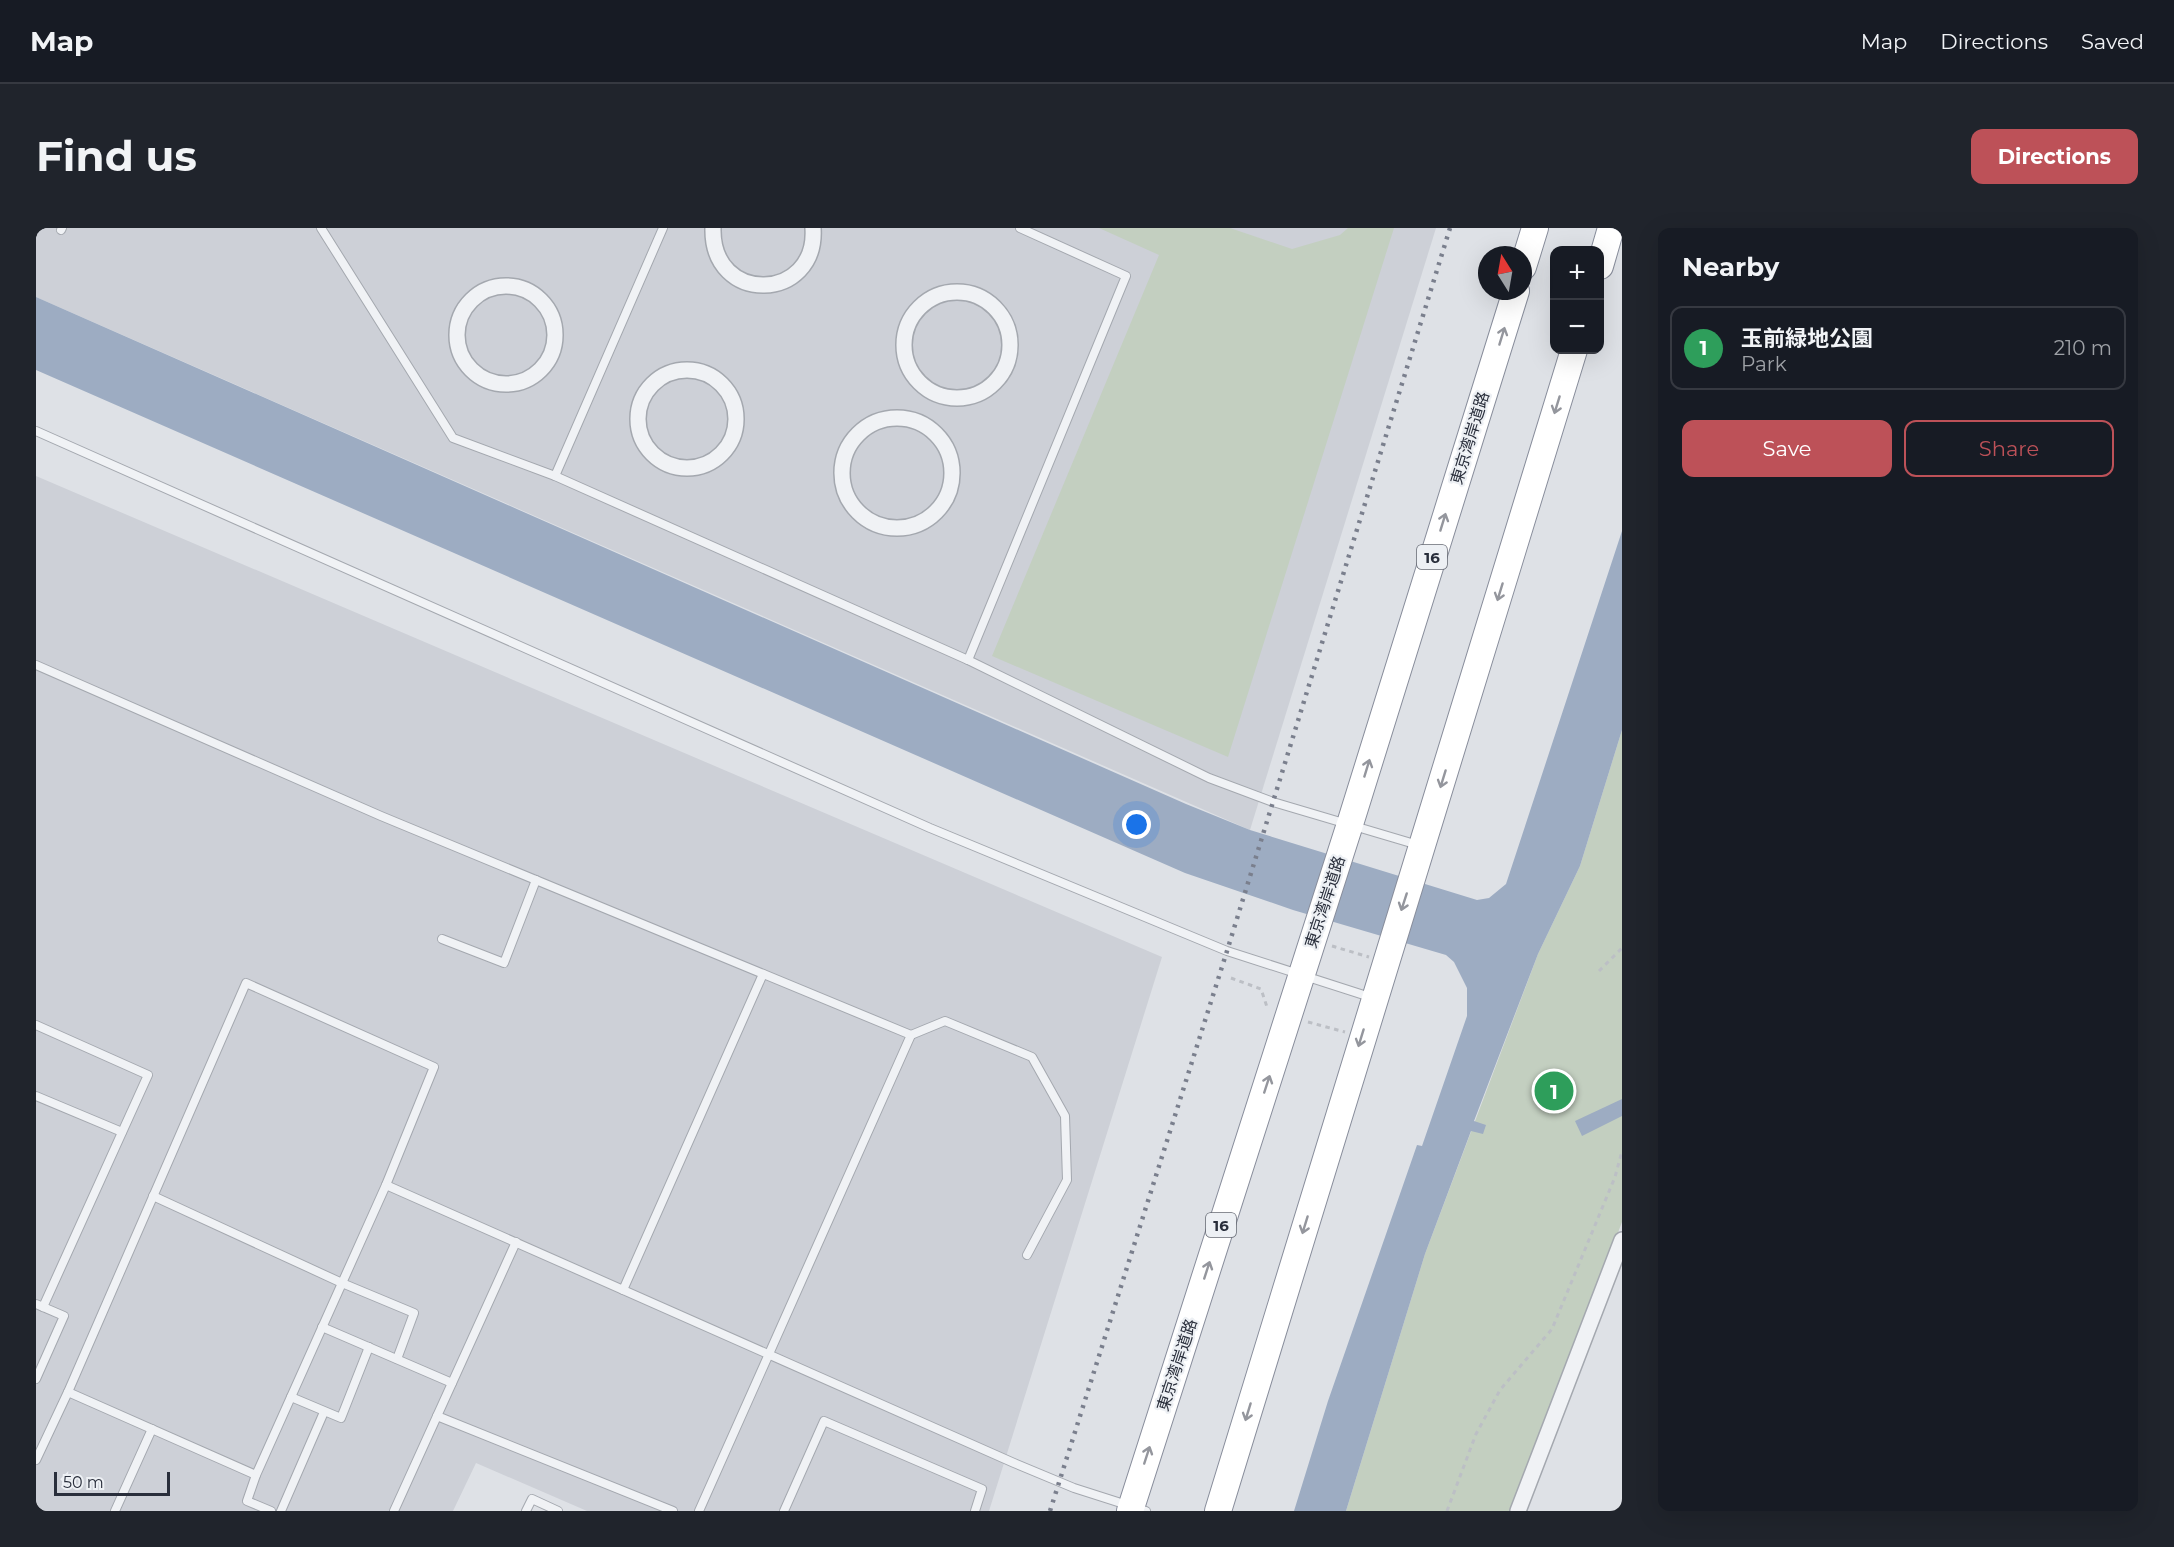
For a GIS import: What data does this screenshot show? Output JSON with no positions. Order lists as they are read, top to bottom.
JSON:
{
  "streets": {
    "highway": ["東京湾岸道路", "16"]
  },
  "scale_bar": "50 m",
  "north": "top",
  "page": {
    "header": "Map",
    "nav": ["Map", "Directions", "Saved"],
    "buttons": [
      "Directions",
      ["Save", "Share"]
    ],
    "title": "Find us",
    "heading": "Nearby",
    "map_buttons": ["+", "−"],
    "list": [
      {
        "mark": "1",
        "name": "玉前緑地公園",
        "note": "Park",
        "value": "210 m"
      }
    ],
    "pins": "1",
    "scale": "50 m"
  }
}
